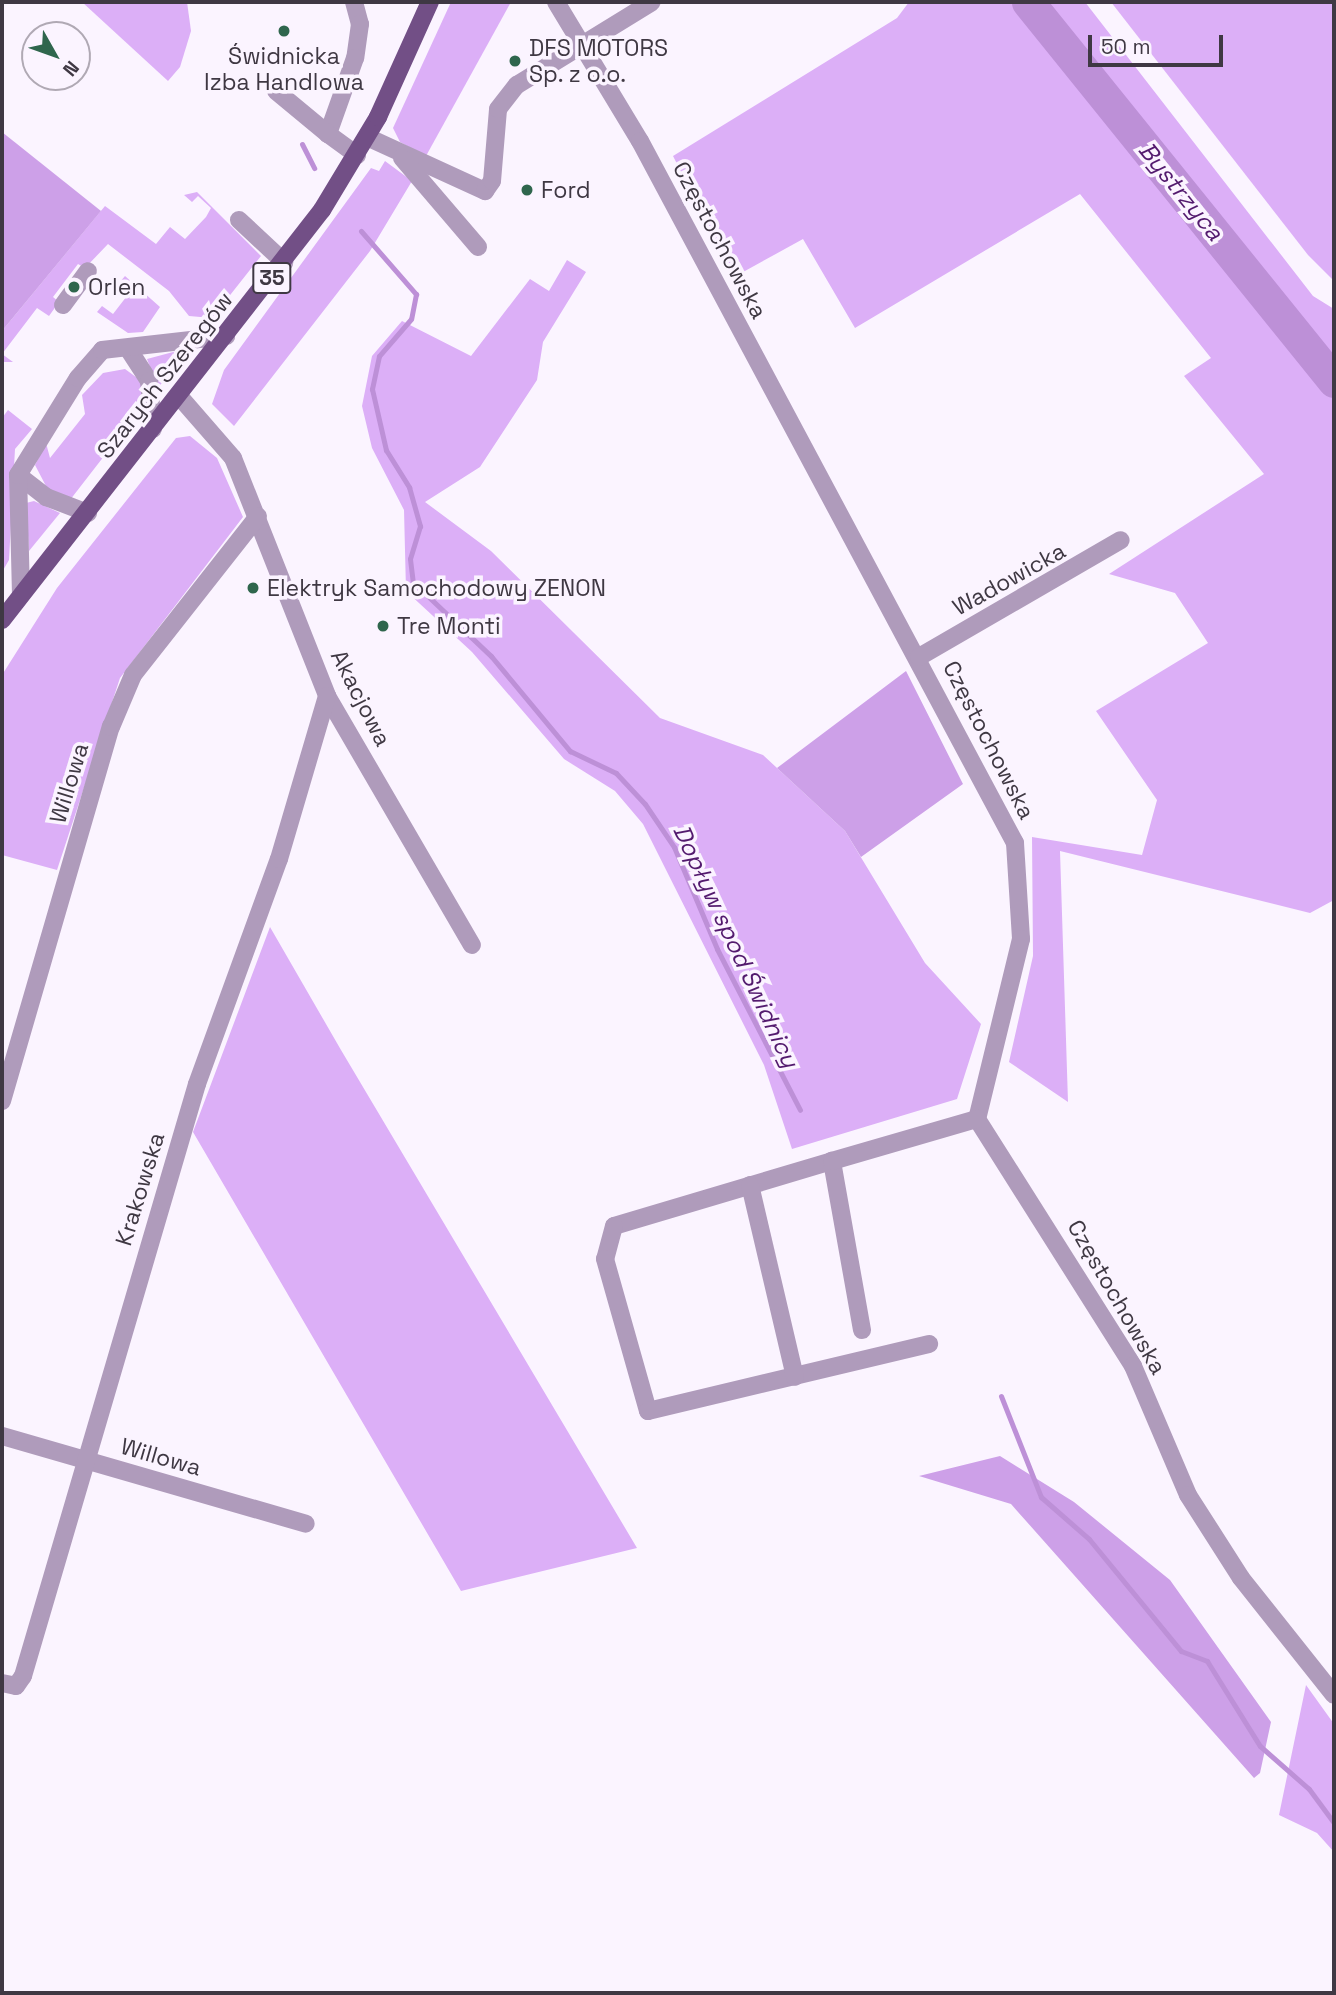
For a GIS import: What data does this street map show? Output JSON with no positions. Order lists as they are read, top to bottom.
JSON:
{
  "streets": {
    "main road": ["35", "Szarych Szeregów"],
    "street": [
      "Częstochowska",
      "Wadowicka",
      "Akacjowa",
      "Willowa",
      "Krakowska"
    ]
  },
  "crossings": [
    ["Częstochowska", "Wadowicka"],
    ["Szarych Szeregów", "Akacjowa"],
    ["Akacjowa", "Willowa"],
    ["Akacjowa", "Krakowska"],
    ["Willowa", "Krakowska"]
  ],
  "water": ["Bystrzyca", "Dopływ spod Świdnicy"],
  "places": [
    "Świdnicka Izba Handlowa",
    "DFS MOTORS Sp. z o.o.",
    "Ford",
    "Orlen",
    "Elektryk Samochodowy ZENON",
    "Tre Monti"
  ],
  "scale_bar": "50 m",
  "north": "bottom right"
}
